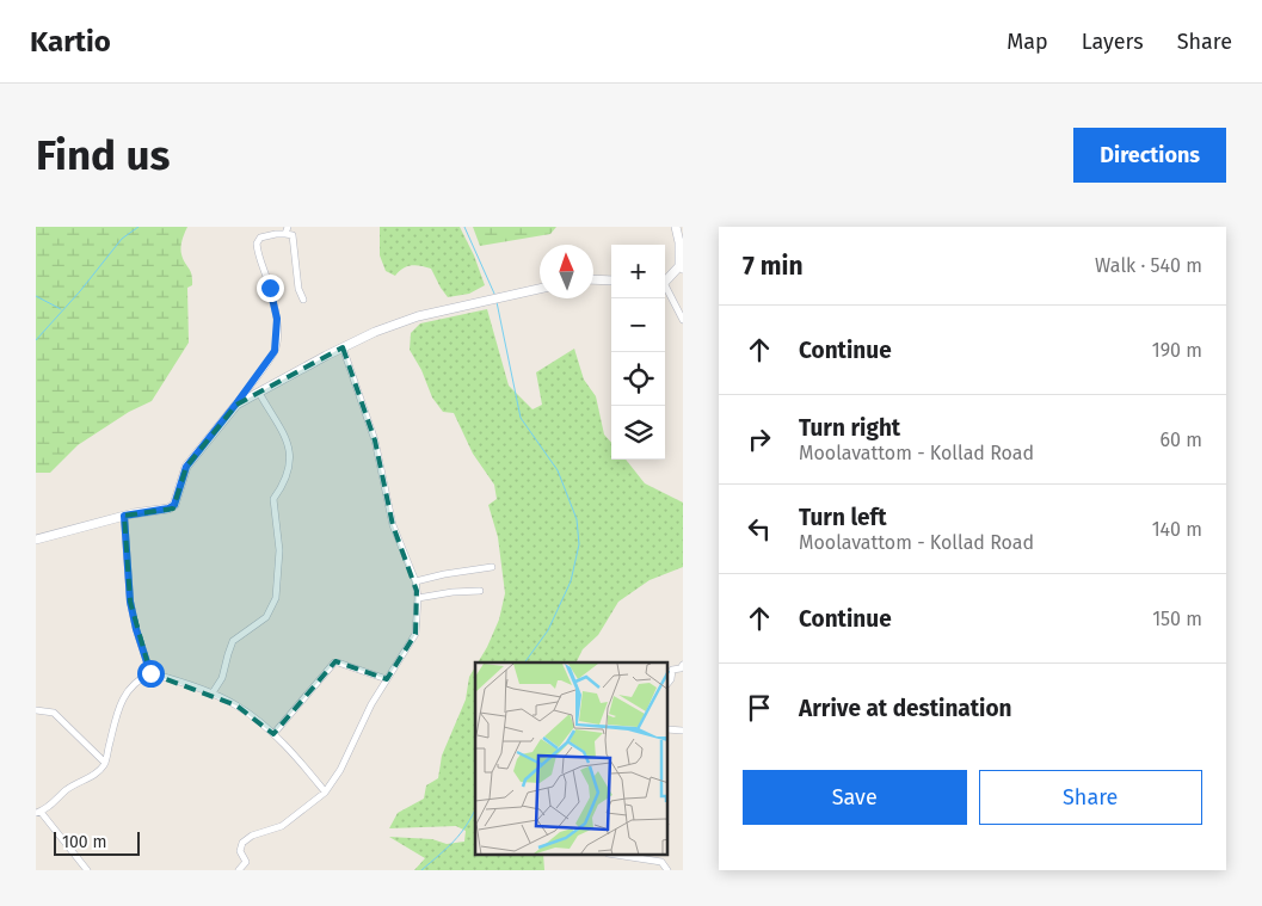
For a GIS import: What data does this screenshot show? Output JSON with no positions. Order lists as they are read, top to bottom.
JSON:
{
  "scale_bar": "100 m",
  "north": "top",
  "page": {
    "header": "Kartio",
    "nav": ["Map", "Layers", "Share"],
    "buttons": [
      "Directions",
      ["Save", "Share"]
    ],
    "title": "Find us",
    "heading": ["7 min", "Walk · 540 m"],
    "map_buttons": ["+", "−"],
    "list": [
      ["Continue", "190 m"],
      ["Turn right", "Moolavattom - Kollad Road", "60 m"],
      ["Turn left", "Moolavattom - Kollad Road", "140 m"],
      ["Continue", "150 m"],
      "Arrive at destination"
    ],
    "scale": "100 m"
  }
}
